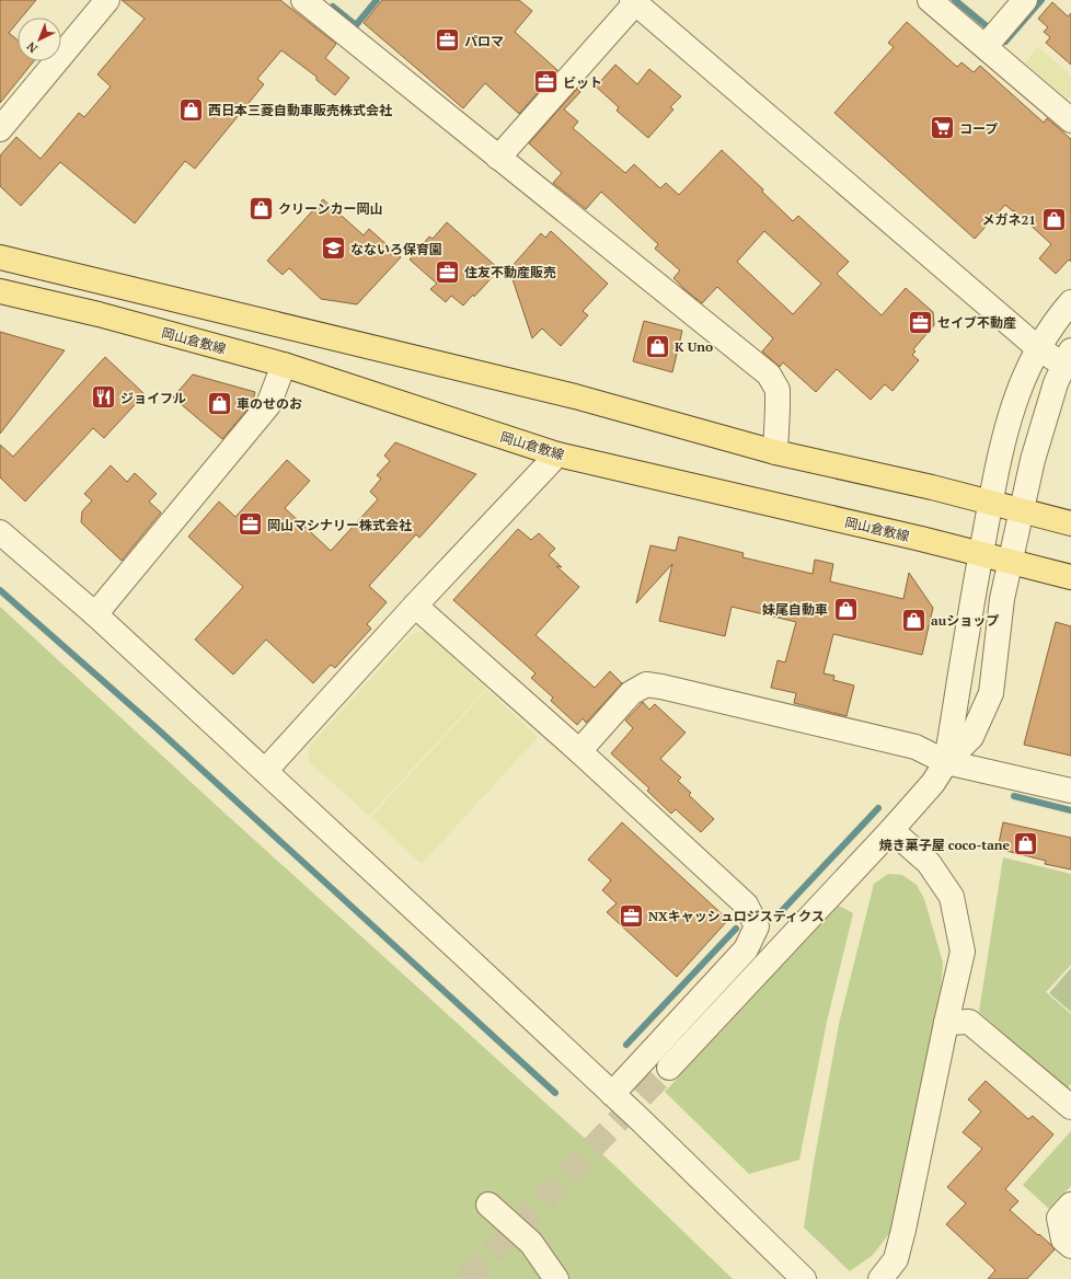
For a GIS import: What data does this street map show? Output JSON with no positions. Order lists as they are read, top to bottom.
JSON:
{
  "streets": {
    "main road": ["岡山倉敷線"]
  },
  "places": {
    "office": [
      "パロマ",
      "ビット",
      "住友不動産販売",
      "セイブ不動産",
      "岡山マシナリー株式会社",
      "NXキャッシュロジスティクス"
    ],
    "shop": [
      "西日本三菱自動車販売株式会社",
      "クリーンカー岡山",
      "メガネ21",
      "K Uno",
      "車のせのお",
      "妹尾自動車",
      "auショップ",
      "焼き菓子屋 coco-tane"
    ],
    "supermarket": ["コープ"],
    "school or university": ["なないろ保育園"],
    "restaurant": ["ジョイフル"]
  },
  "north": "bottom left"
}
